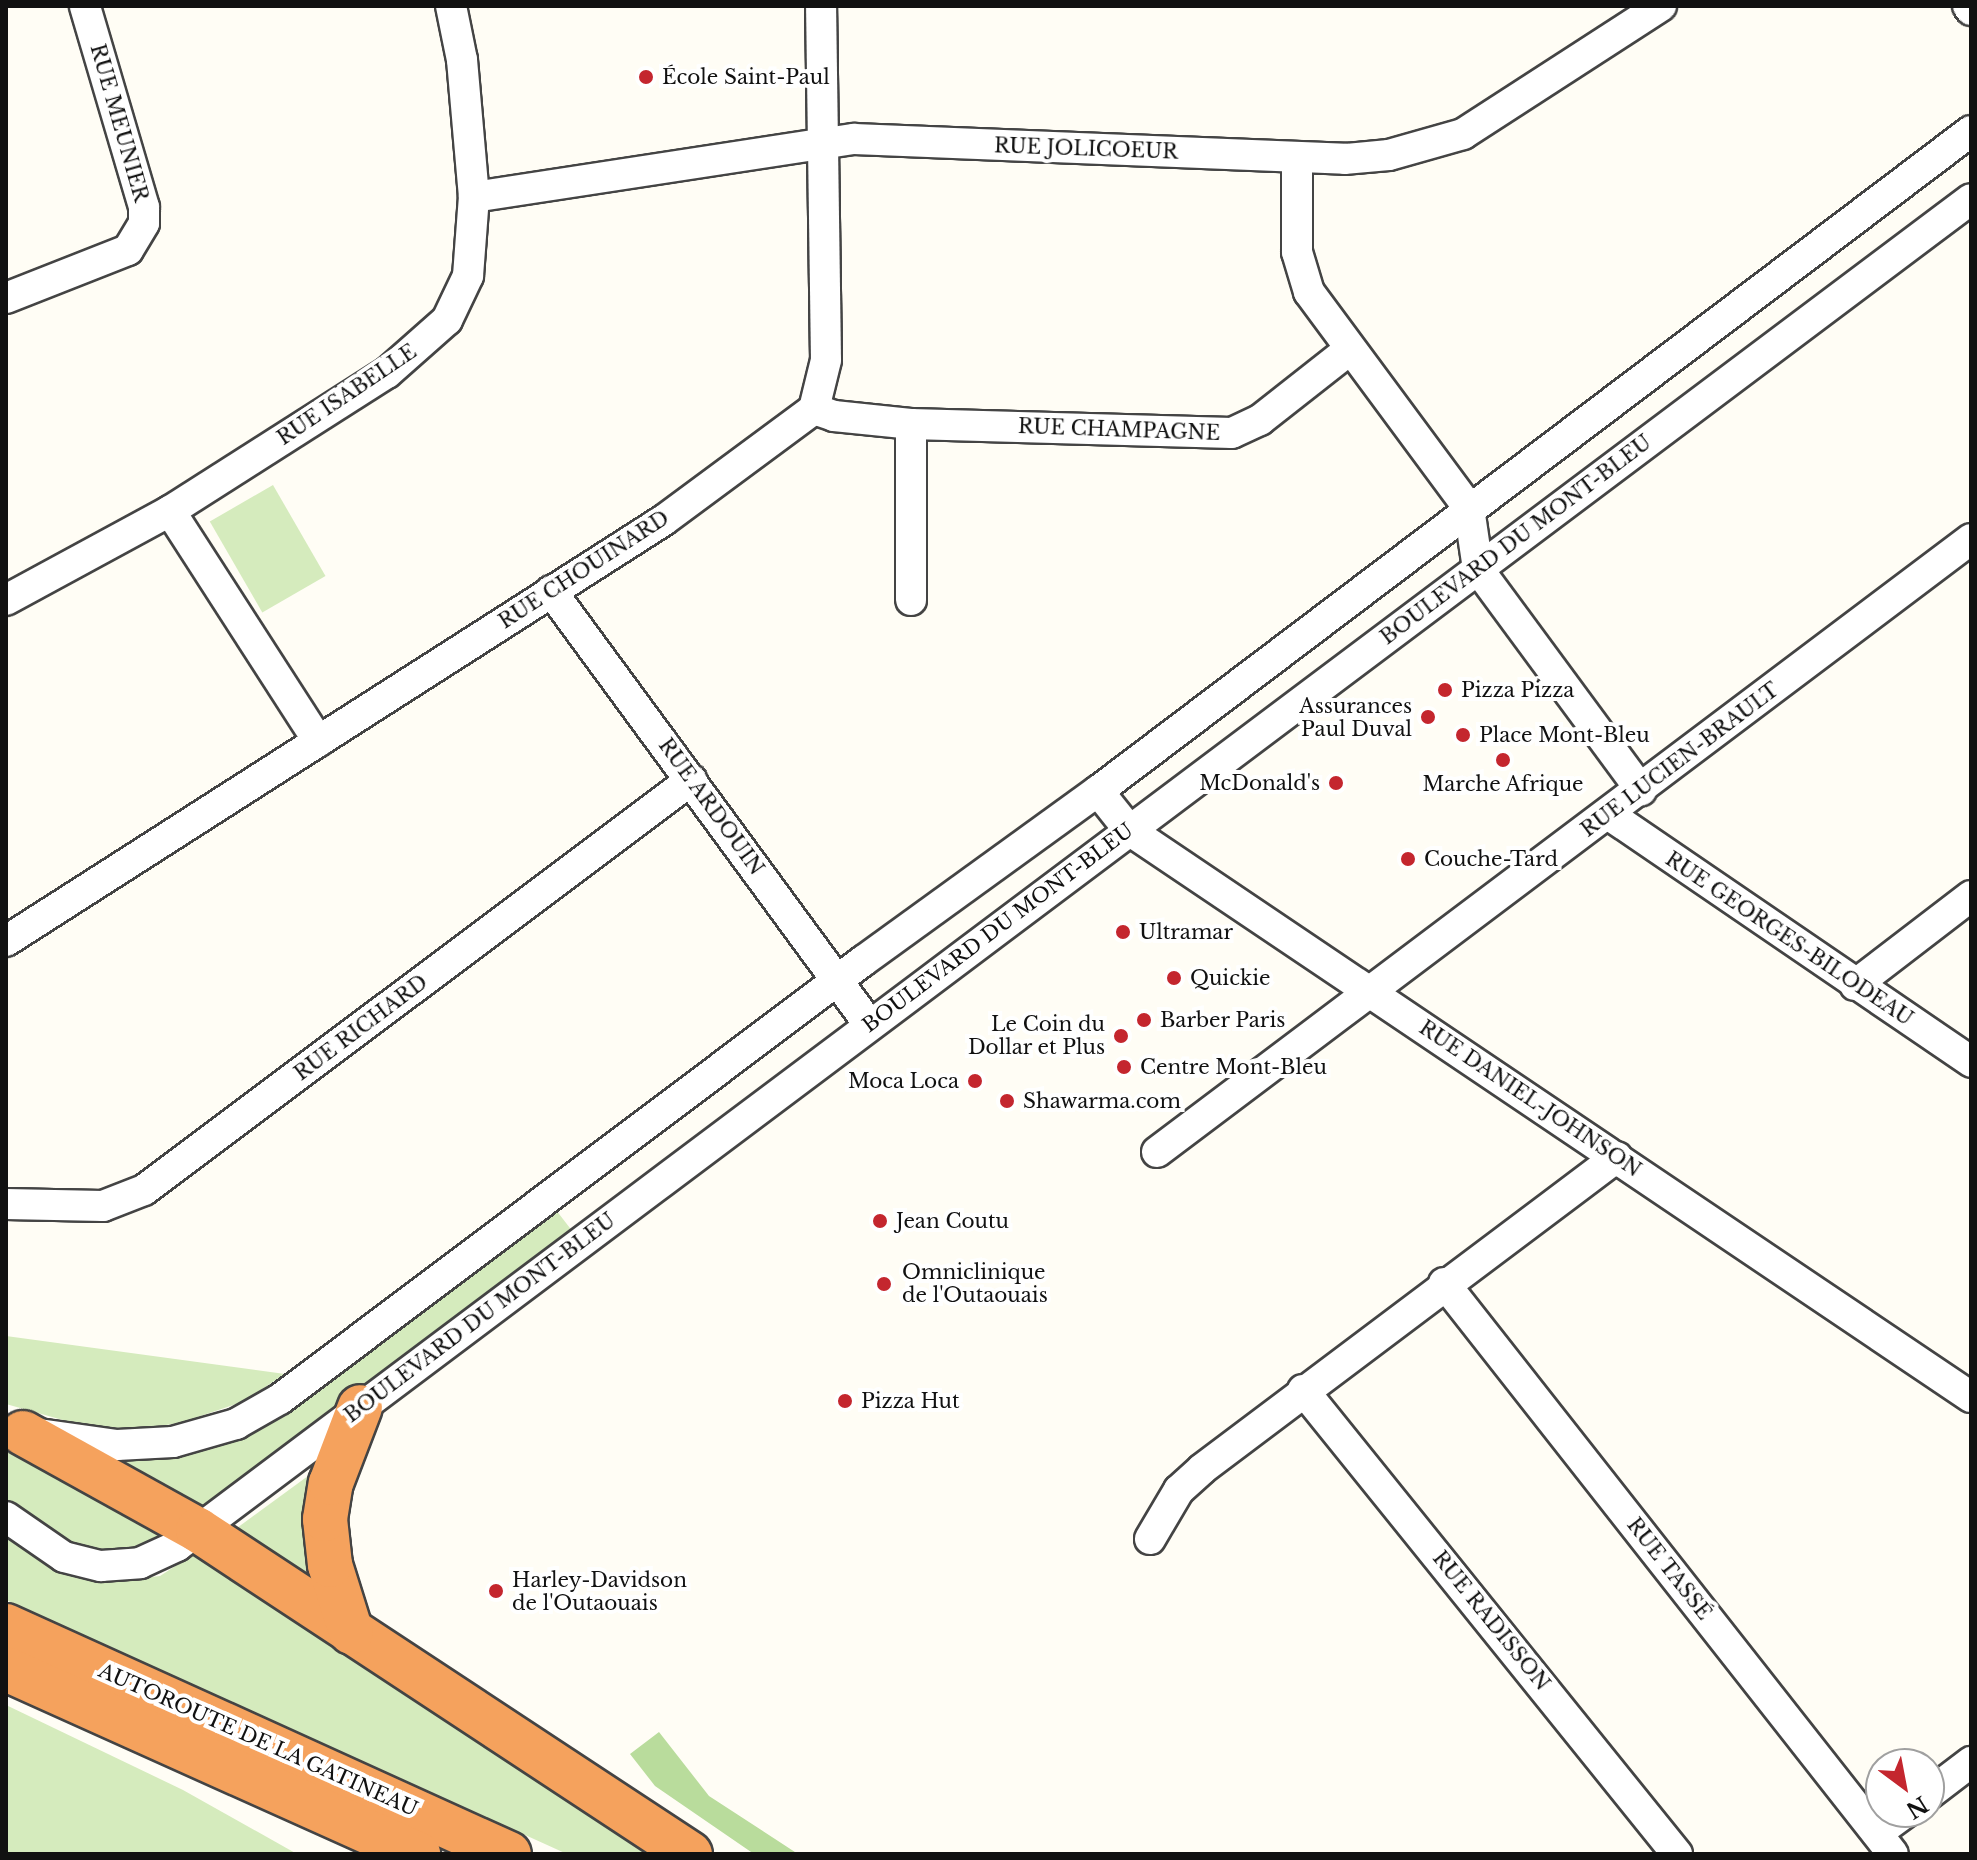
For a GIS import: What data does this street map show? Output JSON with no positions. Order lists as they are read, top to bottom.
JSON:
{
  "streets": {
    "highway": ["AUTOROUTE DE LA GATINEAU"],
    "street": [
      "RUE MEUNIER",
      "RUE JOLICOEUR",
      "RUE ISABELLE",
      "RUE CHAMPAGNE",
      "BOULEVARD DU MONT-BLEU",
      "RUE CHOUINARD",
      "RUE LUCIEN-BRAULT",
      "RUE ARDOUIN",
      "RUE GEORGES-BILODEAU",
      "RUE RICHARD",
      "RUE DANIEL-JOHNSON",
      "RUE TASSÉ",
      "RUE RADISSON"
    ]
  },
  "crossings": [
    ["RUE JOLICOEUR", "RUE ISABELLE"],
    ["RUE CHAMPAGNE", "RUE CHOUINARD"],
    ["BOULEVARD DU MONT-BLEU", "RUE ARDOUIN"],
    ["BOULEVARD DU MONT-BLEU", "RUE DANIEL-JOHNSON"],
    ["RUE CHOUINARD", "RUE ARDOUIN"],
    ["RUE LUCIEN-BRAULT", "RUE GEORGES-BILODEAU"],
    ["RUE LUCIEN-BRAULT", "RUE DANIEL-JOHNSON"],
    ["RUE ARDOUIN", "RUE RICHARD"]
  ],
  "places": [
    "École Saint-Paul",
    "Pizza Pizza",
    "Assurances Paul Duval",
    "Place Mont-Bleu",
    "Marche Afrique",
    "McDonald's",
    "Couche-Tard",
    "Ultramar",
    "Quickie",
    "Barber Paris",
    "Le Coin du Dollar et Plus",
    "Centre Mont-Bleu",
    "Moca Loca",
    "Shawarma.com",
    "Jean Coutu",
    "Omniclinique de l'Outaouais",
    "Pizza Hut",
    "Harley-Davidson de l'Outaouais"
  ],
  "north": "bottom right"
}
